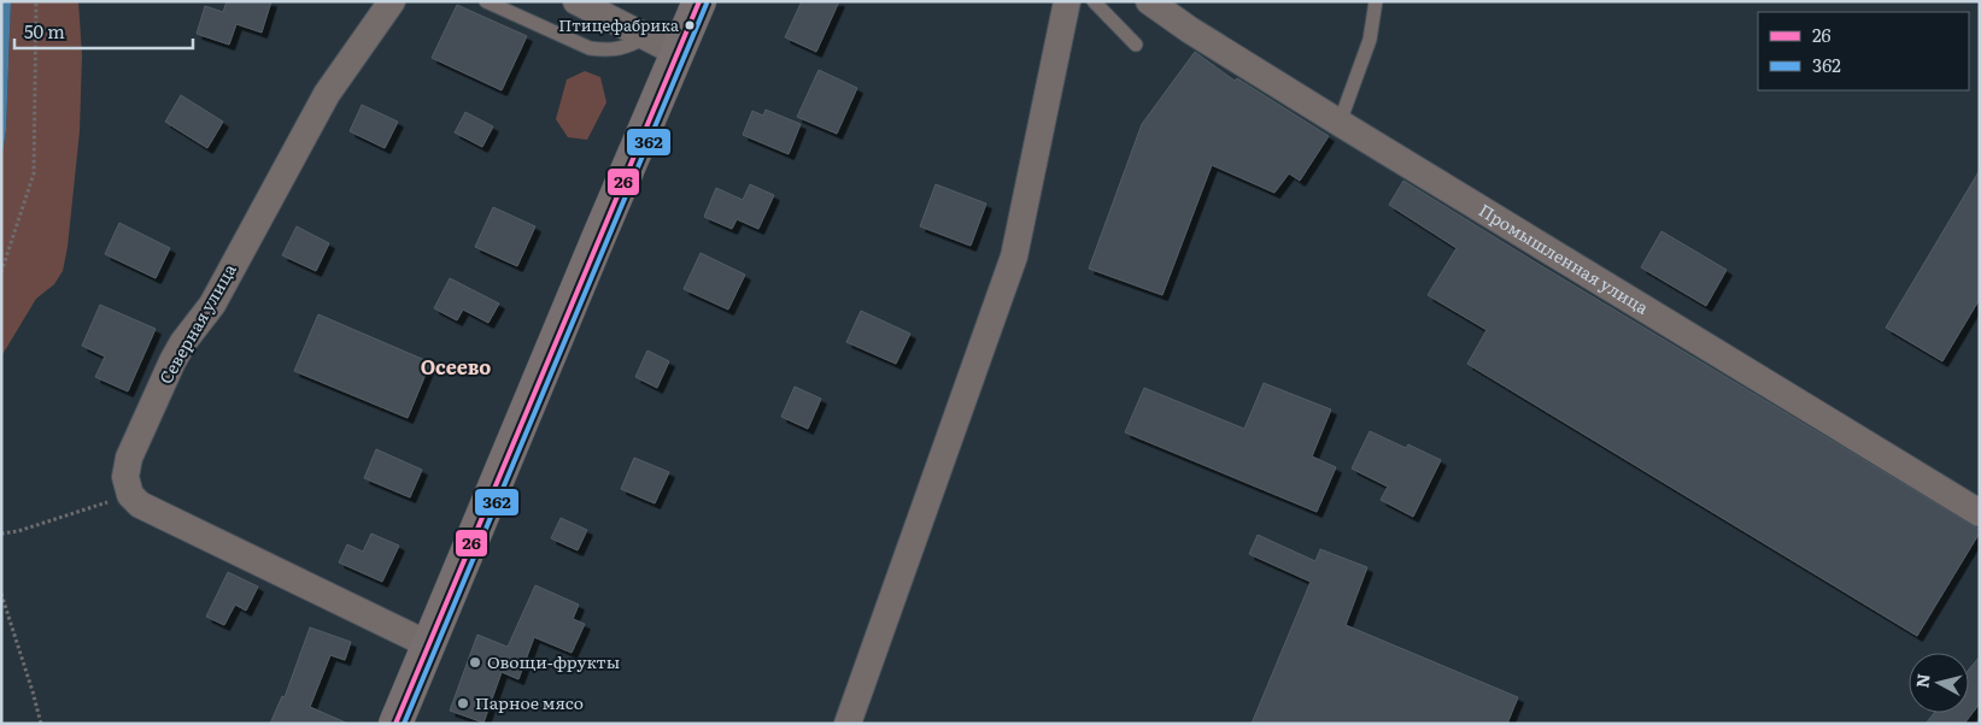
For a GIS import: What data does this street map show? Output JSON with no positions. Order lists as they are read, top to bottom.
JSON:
{
  "streets": {
    "street": ["Промышленная улица", "Северная улица"]
  },
  "districts": ["Осеево"],
  "places": ["Птицефабрика", "Овощи-фрукты", "Парное мясо"],
  "lines": ["transit line 26", "transit line 362"],
  "legend": ["26", "362"],
  "scale_bar": "50 m",
  "north": "left"
}
